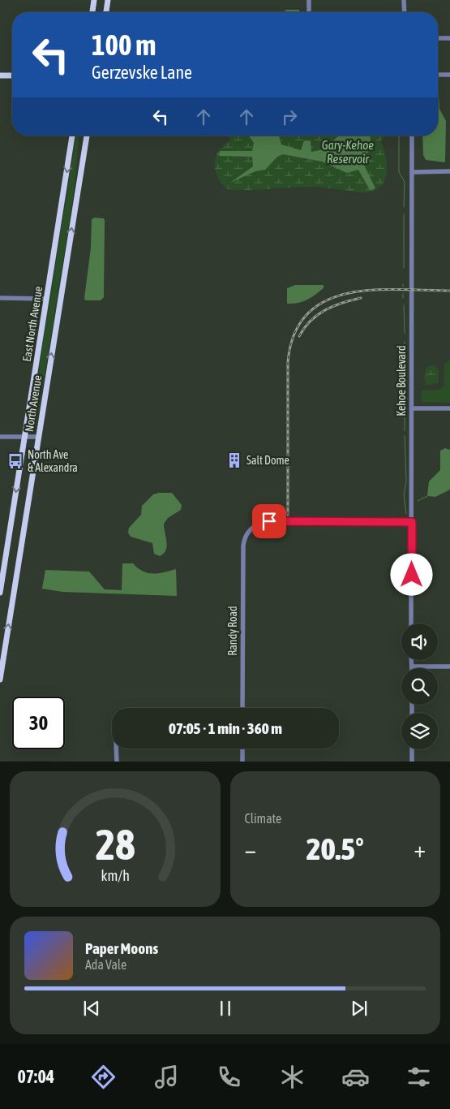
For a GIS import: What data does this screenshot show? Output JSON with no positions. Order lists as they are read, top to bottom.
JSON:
{
  "streets": {
    "main road": ["East North Avenue", "North Avenue"],
    "street": ["Kehoe Boulevard", "Randy Road"]
  },
  "crossings": [
    ["Kehoe Boulevard", "Randy Road"]
  ],
  "one_way": ["East North Avenue", "North Avenue"],
  "water": ["Gary-Kehoe Reservoir"],
  "places": {
    "building": ["Salt Dome"],
    "bus stop": ["North Ave & Alexandra"]
  },
  "page": {
    "turn": ["100 m", "Gerzevske Lane"],
    "limit": "30",
    "trip": "07:05 · 1 min · 360 m",
    "tile": "Climate",
    "heat": ["−", "20.5°", "+"],
    "song": ["Paper Moons", "Ada Vale"],
    "tabs": "07:04",
    "gauge": ["28", "km/h"]
  }
}
